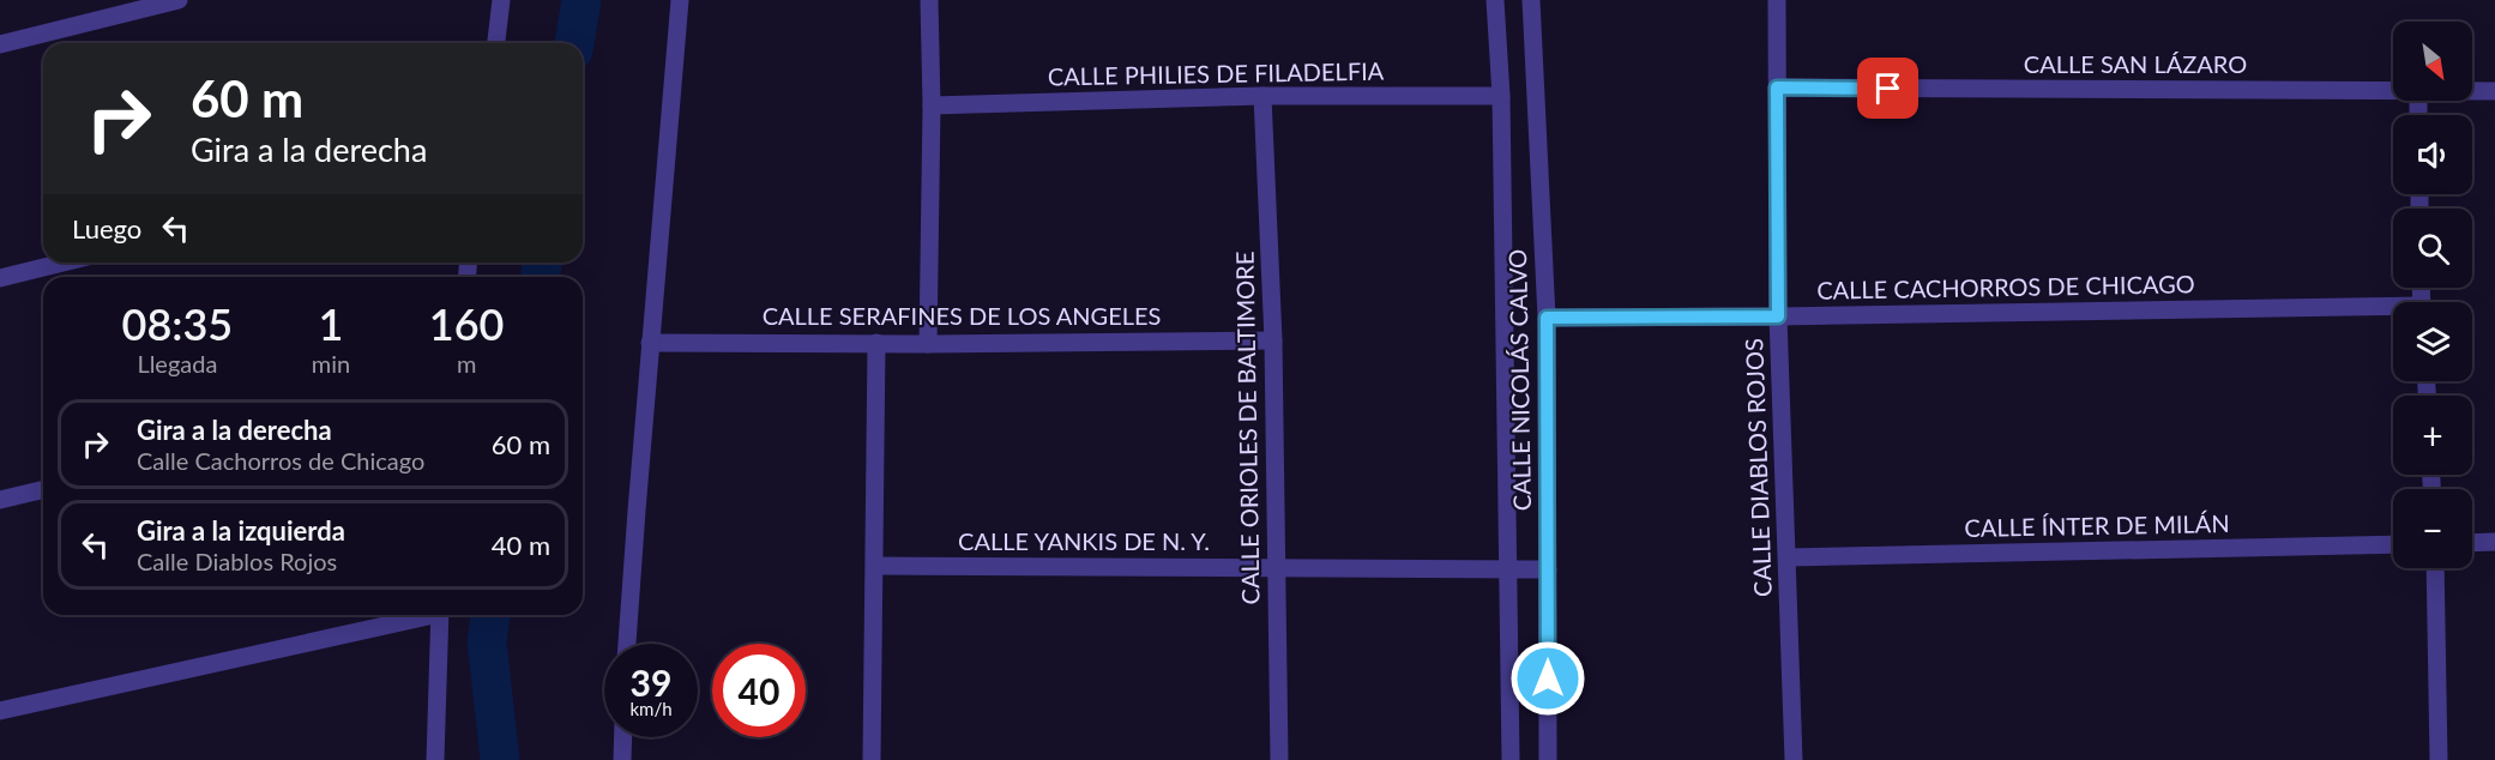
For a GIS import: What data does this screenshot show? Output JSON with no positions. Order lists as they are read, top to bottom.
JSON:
{
  "streets": {
    "street": [
      "CALLE SAN LÁZARO",
      "CALLE PHILIES DE FILADELFIA",
      "CALLE CACHORROS DE CHICAGO",
      "CALLE SERAFINES DE LOS ANGELES",
      "CALLE NICOLÁS CALVO",
      "CALLE ORIOLES DE BALTIMORE",
      "CALLE DIABLOS ROJOS",
      "CALLE ÍNTER DE MILÁN",
      "CALLE YANKIS DE N. Y."
    ]
  },
  "crossings": [
    ["CALLE SAN LÁZARO", "CALLE DIABLOS ROJOS"],
    ["CALLE PHILIES DE FILADELFIA", "CALLE NICOLÁS CALVO"],
    ["CALLE PHILIES DE FILADELFIA", "CALLE ORIOLES DE BALTIMORE"],
    ["CALLE CACHORROS DE CHICAGO", "CALLE NICOLÁS CALVO"],
    ["CALLE CACHORROS DE CHICAGO", "CALLE DIABLOS ROJOS"],
    ["CALLE SERAFINES DE LOS ANGELES", "CALLE ORIOLES DE BALTIMORE"],
    ["CALLE NICOLÁS CALVO", "CALLE YANKIS DE N. Y."],
    ["CALLE ORIOLES DE BALTIMORE", "CALLE YANKIS DE N. Y."],
    ["CALLE DIABLOS ROJOS", "CALLE ÍNTER DE MILÁN"]
  ],
  "north": "bottom right",
  "page": {
    "map_buttons": ["+", "−"],
    "turn": ["60 m", "Gira a la derecha"],
    "then": "Luego",
    "eta": [
      "08:35",
      "Llegada",
      "1",
      "min",
      "160",
      "m"
    ],
    "list": [
      {
        "name": "Gira a la derecha",
        "note": "Calle Cachorros de Chicago",
        "value": "60 m"
      },
      {
        "name": "Gira a la izquierda",
        "note": "Calle Diablos Rojos",
        "value": "40 m"
      }
    ],
    "speed": "39 km/h",
    "limit": "40"
  }
}
